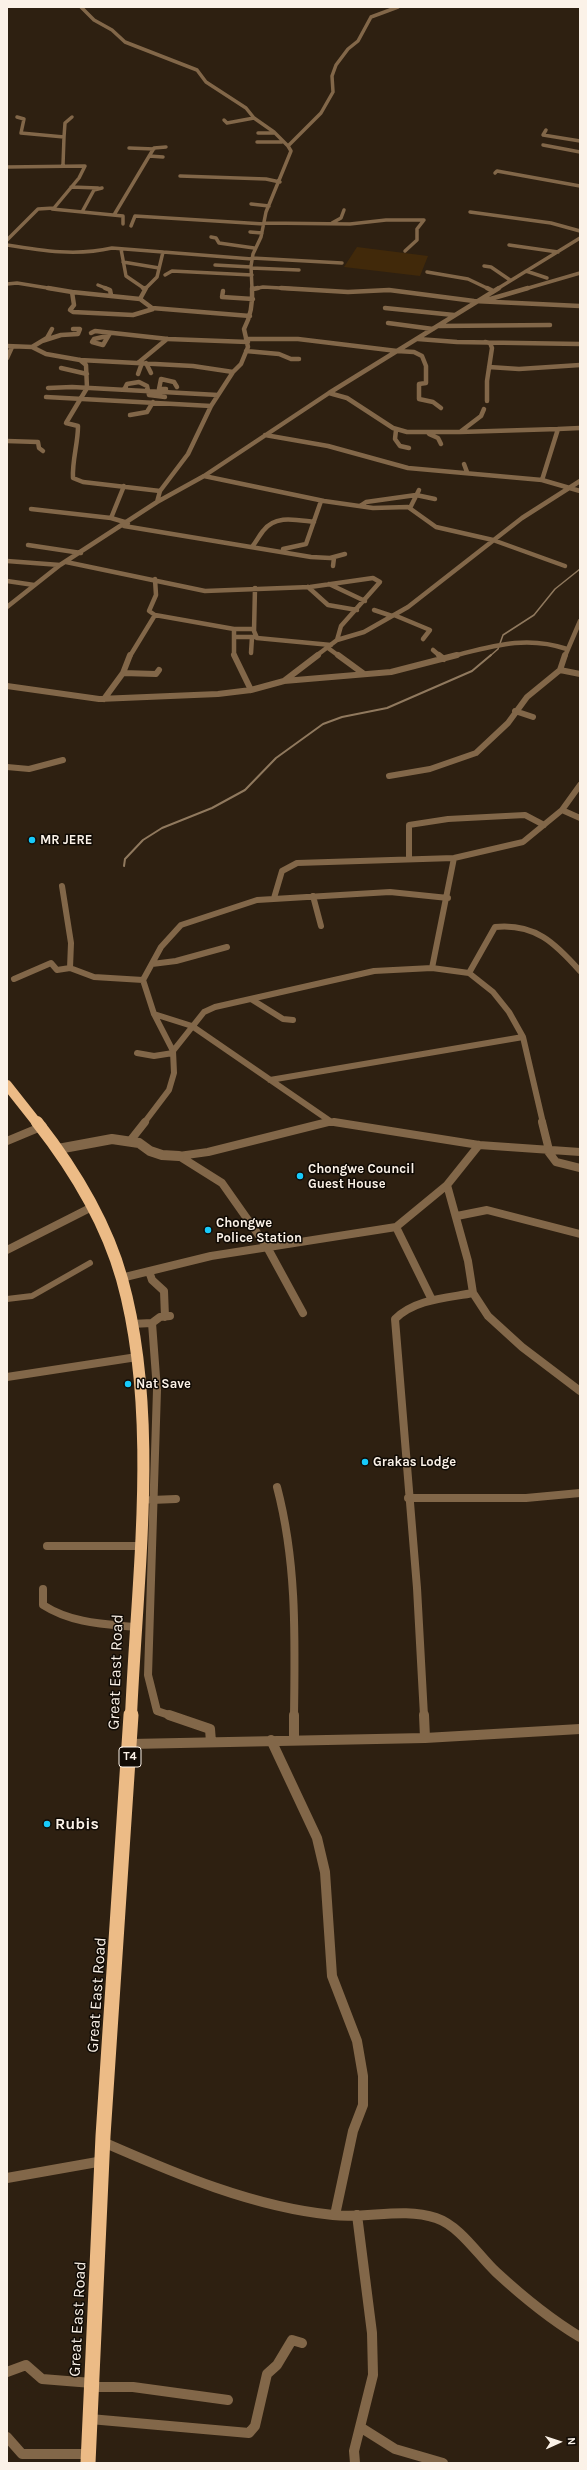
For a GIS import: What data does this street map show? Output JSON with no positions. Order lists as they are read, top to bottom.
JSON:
{
  "streets": {
    "highway": ["Great East Road", "T4"]
  },
  "places": [
    "MR JERE",
    "Chongwe Council Guest House",
    "Chongwe Police Station",
    "Nat Save",
    "Grakas Lodge",
    "Rubis"
  ],
  "north": "right"
}
